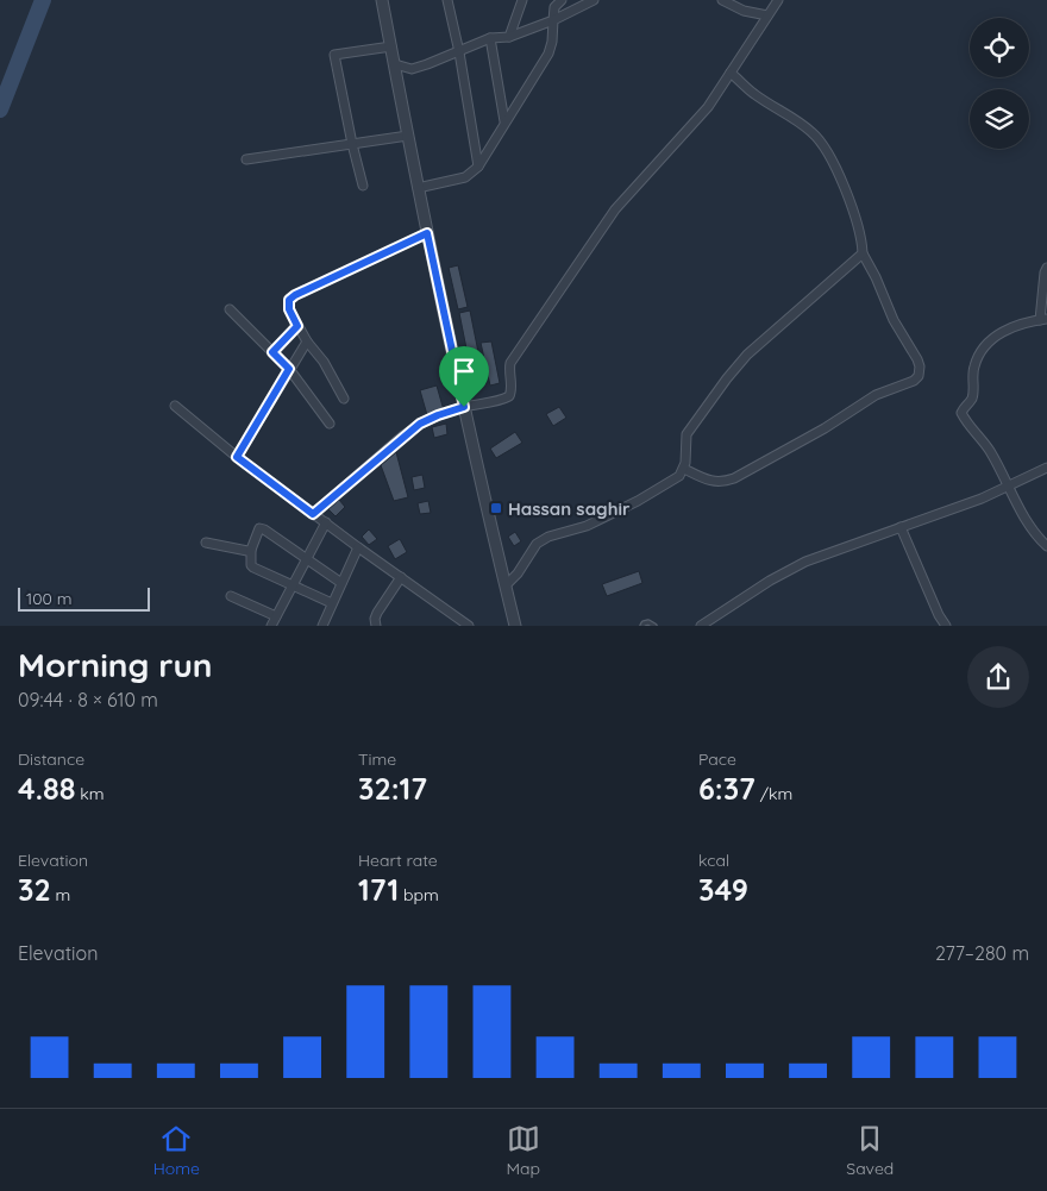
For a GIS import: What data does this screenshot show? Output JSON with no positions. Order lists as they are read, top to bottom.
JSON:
{
  "places": {
    "transit": ["Hassan saghir"]
  },
  "scale_bar": "100 m",
  "page": {
    "scale": "100 m",
    "heading": ["Morning run", "09:44 · 8 × 610 m"],
    "stats": [
      ["Distance", "4.88 km"],
      ["Time", "32:17"],
      ["Pace", "6:37 /km"],
      ["Elevation", "32 m"],
      ["Heart rate", "171 bpm"],
      ["kcal", "349"]
    ],
    "chart": ["Elevation", "277–280 m"],
    "tabs": ["Home", "Map", "Saved"]
  }
}
